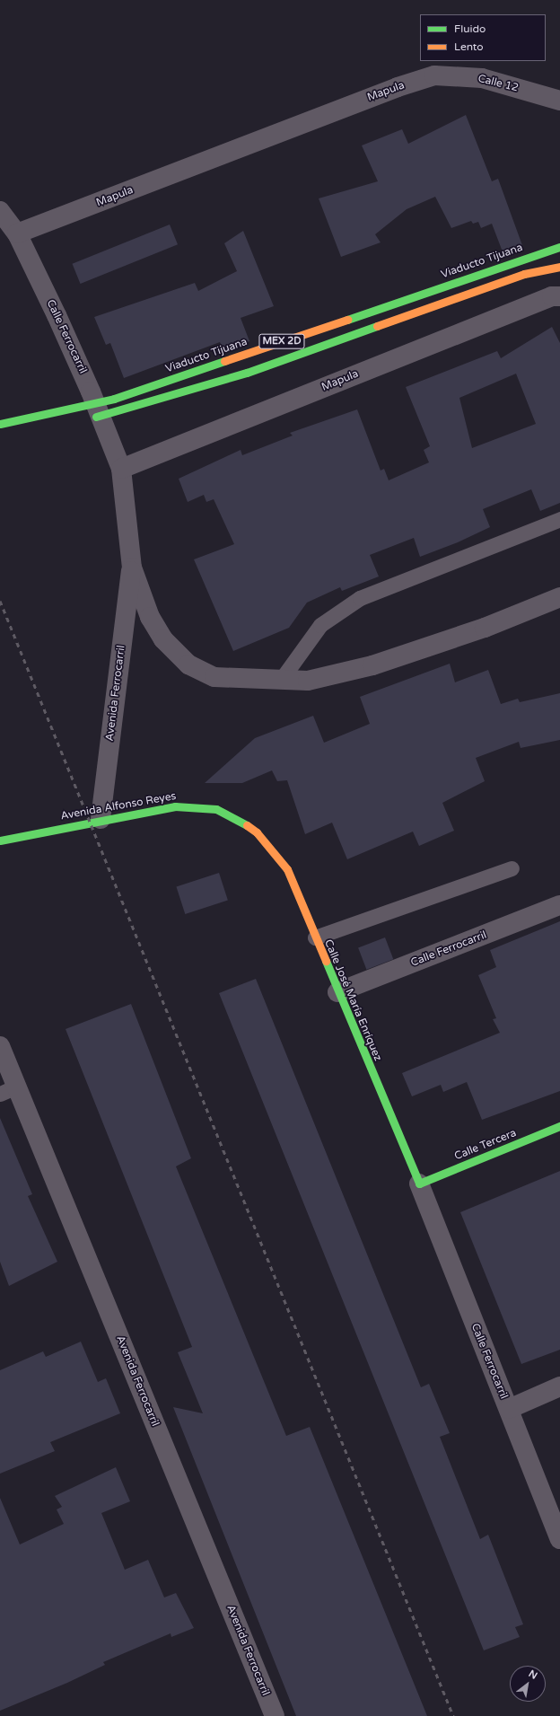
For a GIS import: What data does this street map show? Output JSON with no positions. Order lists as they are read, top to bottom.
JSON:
{
  "streets": {
    "main road": [
      "Viaducto Tijuana",
      "MEX 2D",
      "Avenida Alfonso Reyes",
      "Calle José María Enríquez",
      "Calle Tercera"
    ],
    "street": [
      "Calle 12",
      "Mapula",
      "Calle Ferrocarril",
      "Avenida Ferrocarril"
    ]
  },
  "crossings": [
    ["Calle 12", "Mapula"],
    ["Mapula", "Calle Ferrocarril"],
    ["Calle Ferrocarril", "Avenida Ferrocarril"],
    ["Calle Ferrocarril", "Calle José María Enríquez"],
    ["Calle Ferrocarril", "Calle Tercera"],
    ["Avenida Ferrocarril", "Avenida Alfonso Reyes"],
    ["Avenida Alfonso Reyes", "Calle José María Enríquez"],
    ["Calle José María Enríquez", "Calle Tercera"]
  ],
  "legend": ["Fluido", "Lento"],
  "north": "top right"
}
